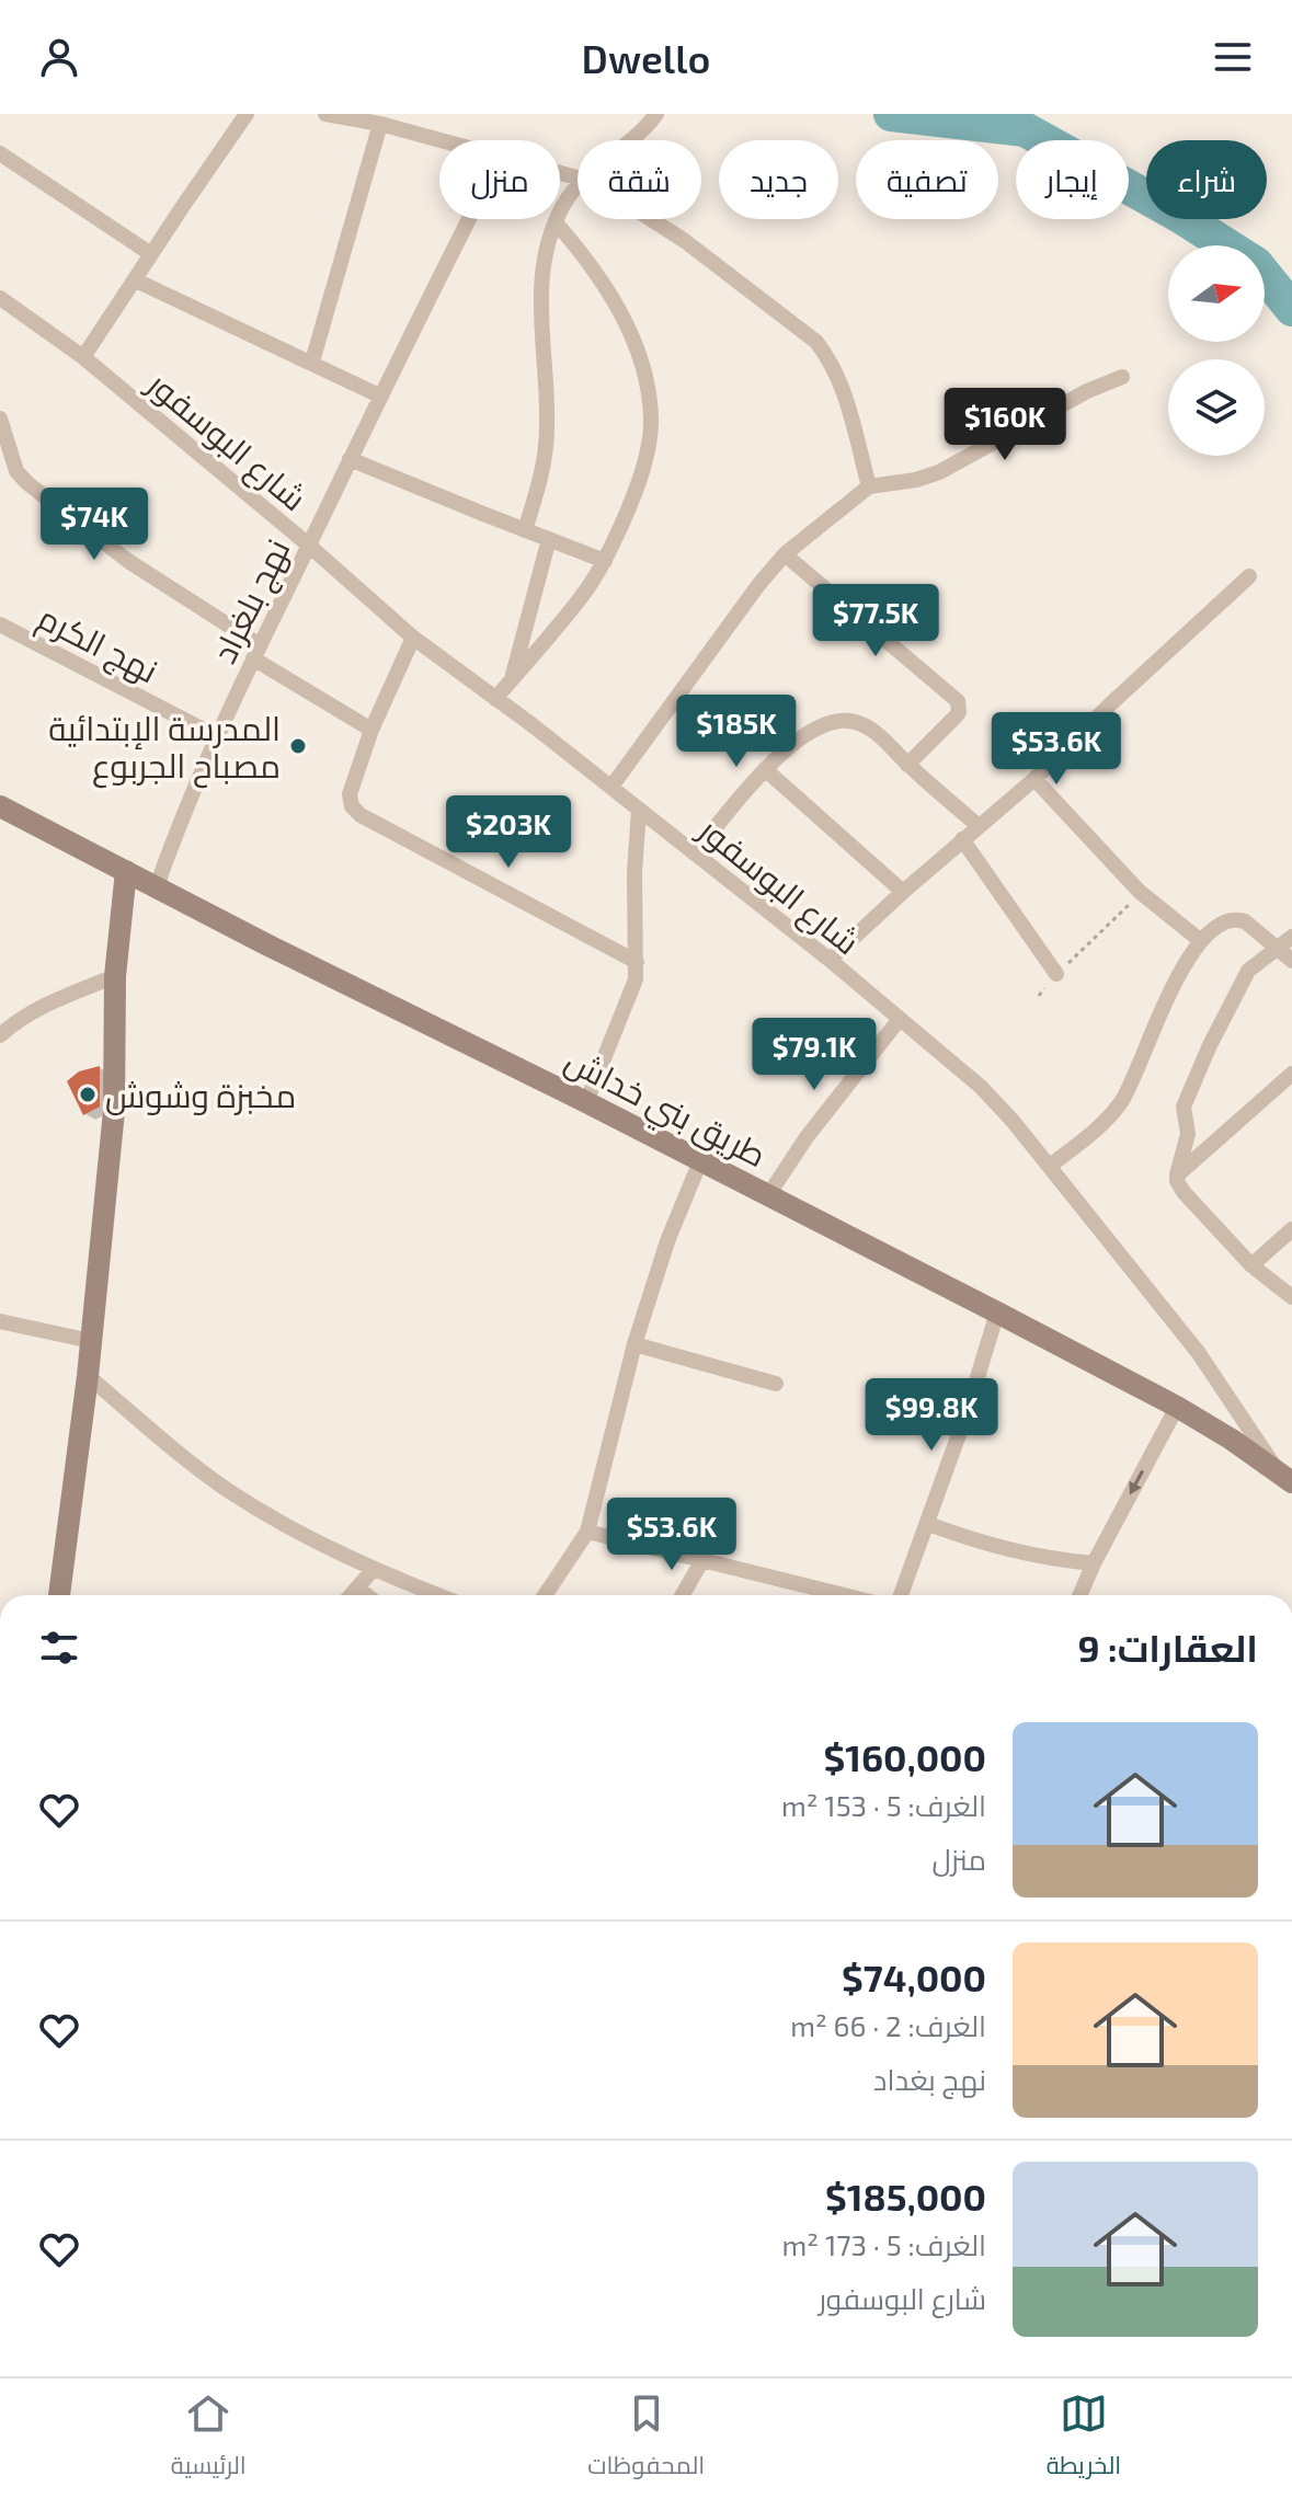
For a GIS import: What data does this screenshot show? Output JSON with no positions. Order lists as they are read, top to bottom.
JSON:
{
  "streets": {
    "main road": ["طريق بني خداش"],
    "street": ["شارع البوسفور", "نهج بلغراد", "نهج الكرم"]
  },
  "crossings": [
    ["شارع البوسفور", "نهج بلغراد"],
    ["شارع البوسفور", "طريق بني خداش"],
    ["نهج بلغراد", "نهج الكرم"],
    ["نهج بلغراد", "طريق بني خداش"]
  ],
  "places": ["المدرسة الإبتدائية مصباح الجربوع", "مخبزة وشوش"],
  "north": "right",
  "page": {
    "header": "Dwello",
    "chip": [
      "شراء",
      "إيجار",
      "تصفية",
      "جديد",
      "شقة",
      "منزل"
    ],
    "price": [
      "$160K",
      "$74K",
      "$77.5K",
      "$185K",
      "$53.6K",
      "$203K",
      "$79.1K",
      "$99.8K",
      "$53.6K"
    ],
    "heading": "العقارات: 9",
    "list": [
      {
        "name": "$160,000",
        "note": "الغرف: 5 · 153 m² · منزل"
      },
      {
        "name": "$74,000",
        "note": "الغرف: 2 · 66 m² · نهج بغداد"
      },
      {
        "name": "$185,000",
        "note": "الغرف: 5 · 173 m² · شارع البوسفور"
      }
    ],
    "tabs": ["الخريطة", "المحفوظات", "الرئيسية"]
  }
}
